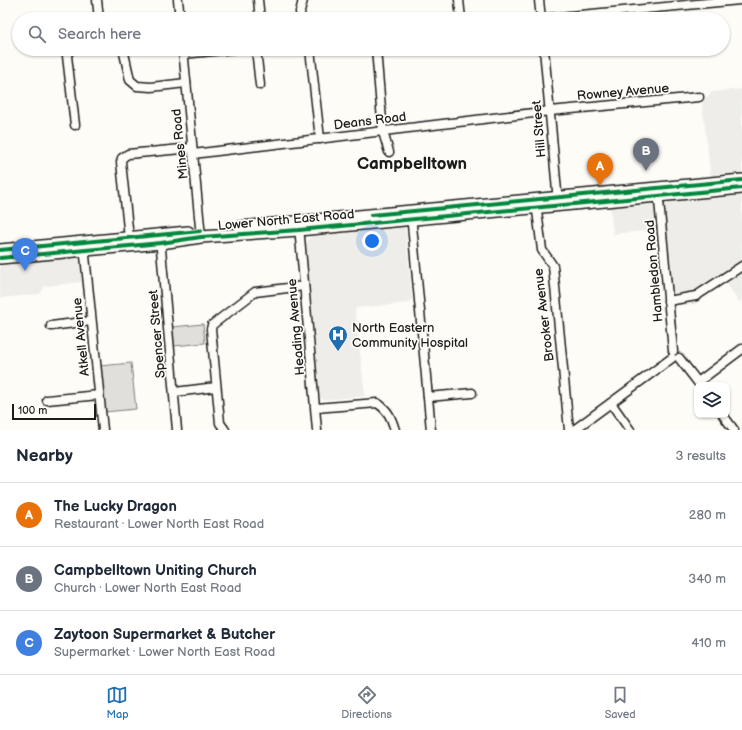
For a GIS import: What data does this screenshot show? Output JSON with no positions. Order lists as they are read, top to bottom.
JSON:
{
  "streets": {
    "main road": ["Lower North East Road"],
    "street": [
      "Rowney Avenue",
      "Deans Road",
      "Hill Street",
      "Mines Road",
      "Hambledon Road",
      "Brooker Avenue",
      "Heading Avenue",
      "Spencer Street",
      "Atkell Avenue"
    ]
  },
  "crossings": [
    ["Rowney Avenue", "Deans Road"],
    ["Rowney Avenue", "Hill Street"],
    ["Deans Road", "Hill Street"],
    ["Deans Road", "Mines Road"],
    ["Deans Road", "Lower North East Road"],
    ["Hill Street", "Lower North East Road"],
    ["Mines Road", "Lower North East Road"],
    ["Lower North East Road", "Hambledon Road"],
    ["Lower North East Road", "Brooker Avenue"],
    ["Lower North East Road", "Heading Avenue"],
    ["Lower North East Road", "Spencer Street"],
    ["Lower North East Road", "Atkell Avenue"]
  ],
  "districts": ["Campbelltown"],
  "places": {
    "hospital": ["North Eastern Community Hospital"]
  },
  "scale_bar": "100 m",
  "page": {
    "search": "Search here",
    "pins": ["B", "A", "C"],
    "scale": "100 m",
    "heading": ["Nearby", "3 results"],
    "list": [
      {
        "mark": "A",
        "name": "The Lucky Dragon",
        "note": "Restaurant · Lower North East Road",
        "value": "280 m"
      },
      {
        "mark": "B",
        "name": "Campbelltown Uniting Church",
        "note": "Church · Lower North East Road",
        "value": "340 m"
      },
      {
        "mark": "C",
        "name": "Zaytoon Supermarket & Butcher",
        "note": "Supermarket · Lower North East Road",
        "value": "410 m"
      }
    ],
    "nav": ["Map", "Directions", "Saved"]
  }
}
